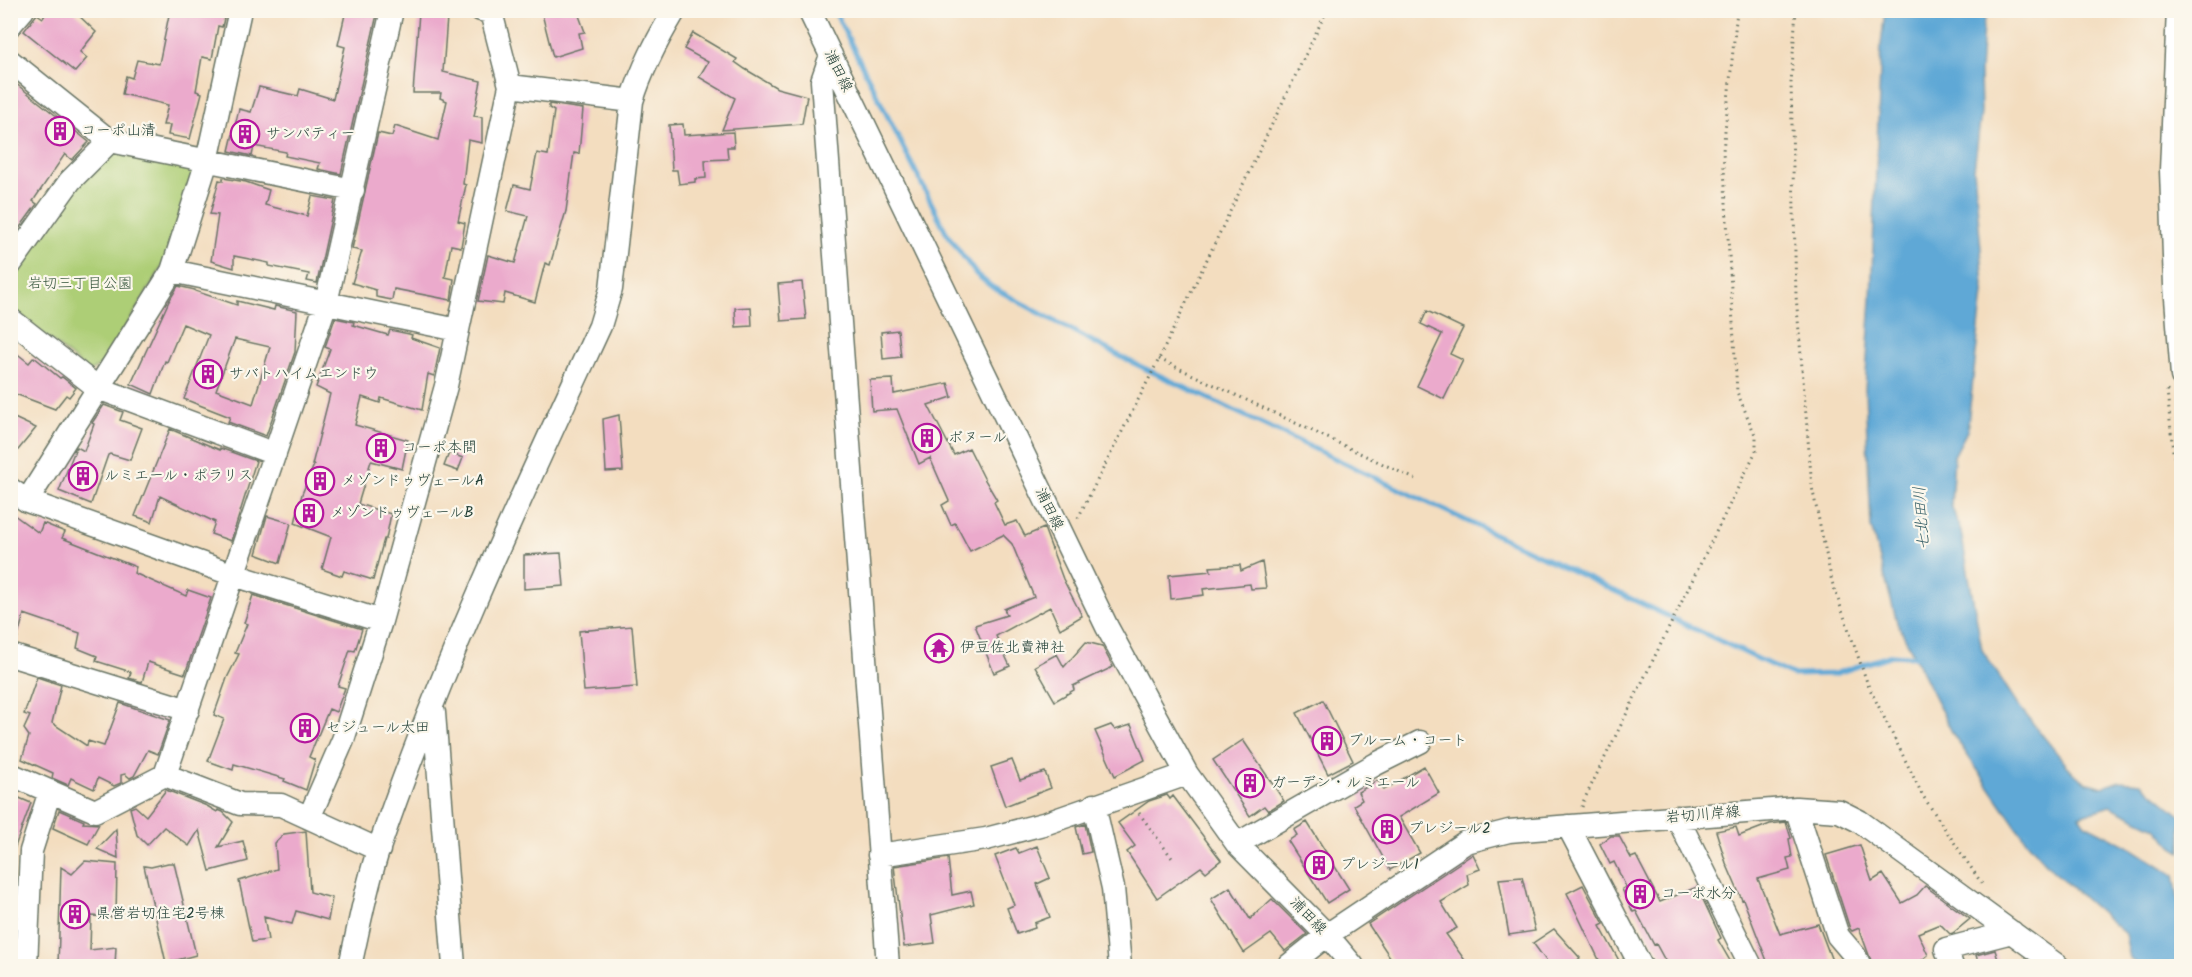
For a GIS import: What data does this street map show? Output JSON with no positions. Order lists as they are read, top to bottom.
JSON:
{
  "streets": {
    "street": ["浦田線", "岩切川岸線"]
  },
  "crossings": [
    ["浦田線", "岩切川岸線"]
  ],
  "water": ["七北田川"],
  "parks": ["岩切三丁目公園"],
  "places": {
    "building": [
      "コーポ山清",
      "サンパティー",
      "サバトハイムエンドウ",
      "ボヌール",
      "コーポ本間",
      "ルミエール・ポラリス",
      "メゾンドゥヴェールA",
      "メゾンドゥヴェールB",
      "セジュール太田",
      "ブルーム・コート",
      "ガーデン・ルミエール",
      "プレジール2",
      "プレジール1",
      "コーポ水分",
      "県営岩切住宅2号棟"
    ],
    "temple": ["伊豆佐北賣神社"]
  }
}
